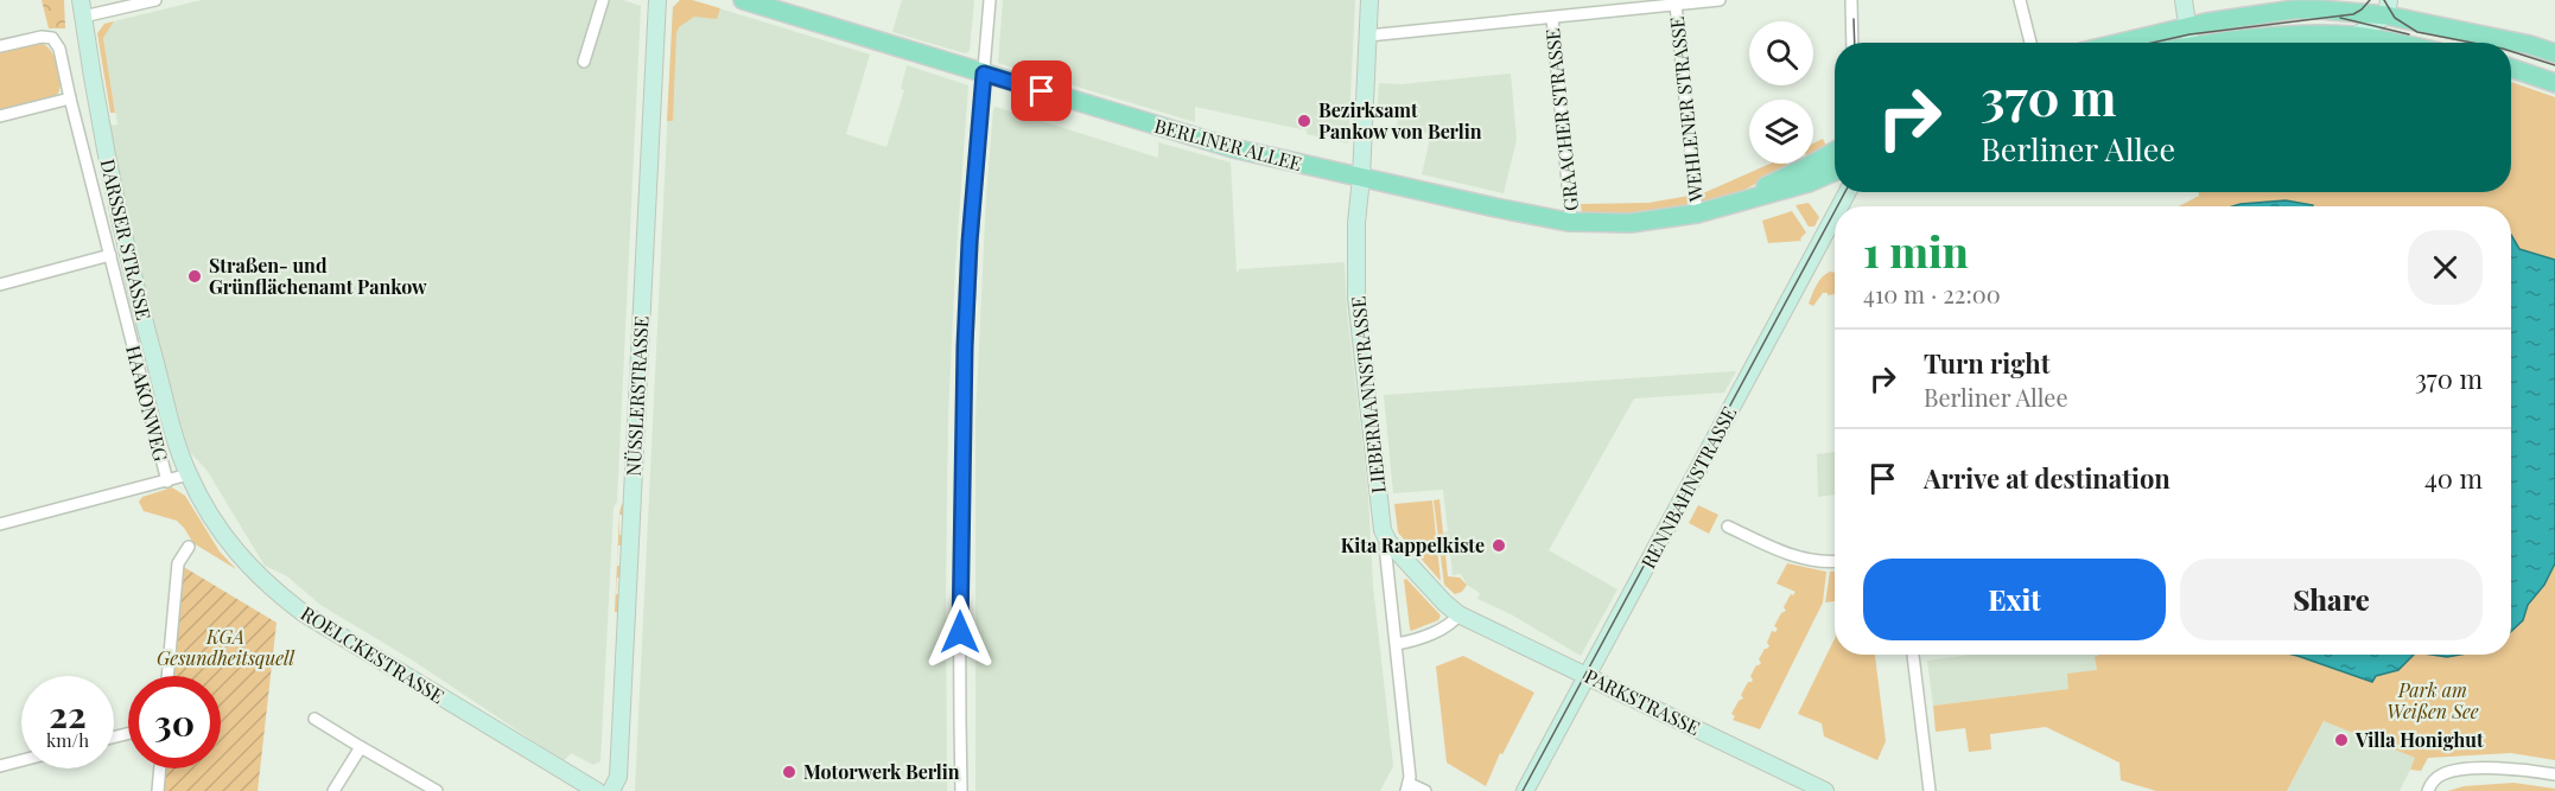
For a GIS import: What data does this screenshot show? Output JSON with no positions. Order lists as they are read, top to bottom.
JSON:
{
  "streets": {
    "main road": ["BERLINER ALLEE"],
    "street": [
      "WEHLENER STRASSE",
      "GRAACHER STRASSE",
      "DARSSER STRASSE",
      "LIEBERMANNSTRASSE",
      "NÜSSLERSTRASSE",
      "HAAKONWEG",
      "RENNBAHNSTRASSE",
      "ROELCKESTRASSE",
      "PARKSTRASSE"
    ]
  },
  "crossings": [
    ["WEHLENER STRASSE", "BERLINER ALLEE"],
    ["GRAACHER STRASSE", "BERLINER ALLEE"],
    ["BERLINER ALLEE", "LIEBERMANNSTRASSE"],
    ["DARSSER STRASSE", "ROELCKESTRASSE"],
    ["LIEBERMANNSTRASSE", "PARKSTRASSE"],
    ["RENNBAHNSTRASSE", "PARKSTRASSE"]
  ],
  "parks": ["KGA Gesundheitsquell", "Park am Weißen See"],
  "places": [
    "Bezirksamt Pankow von Berlin",
    "Straßen- und Grünflächenamt Pankow",
    "Kita Rappelkiste",
    "Villa Honighut",
    "Motorwerk Berlin"
  ],
  "page": {
    "turn": ["370 m", "Berliner Allee"],
    "heading": ["1 min", "410 m · 22:00"],
    "list": [
      {
        "name": "Turn right",
        "note": "Berliner Allee",
        "value": "370 m"
      },
      {
        "name": "Arrive at destination",
        "value": "40 m"
      }
    ],
    "buttons": ["Exit", "Share"],
    "speed": "22 km/h",
    "limit": "30"
  }
}
